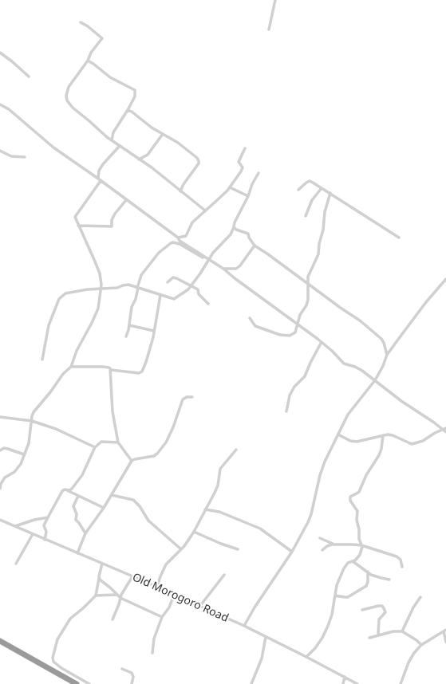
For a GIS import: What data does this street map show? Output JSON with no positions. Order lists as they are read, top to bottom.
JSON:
{
  "streets": {
    "street": ["Old Morogoro Road"]
  }
}
